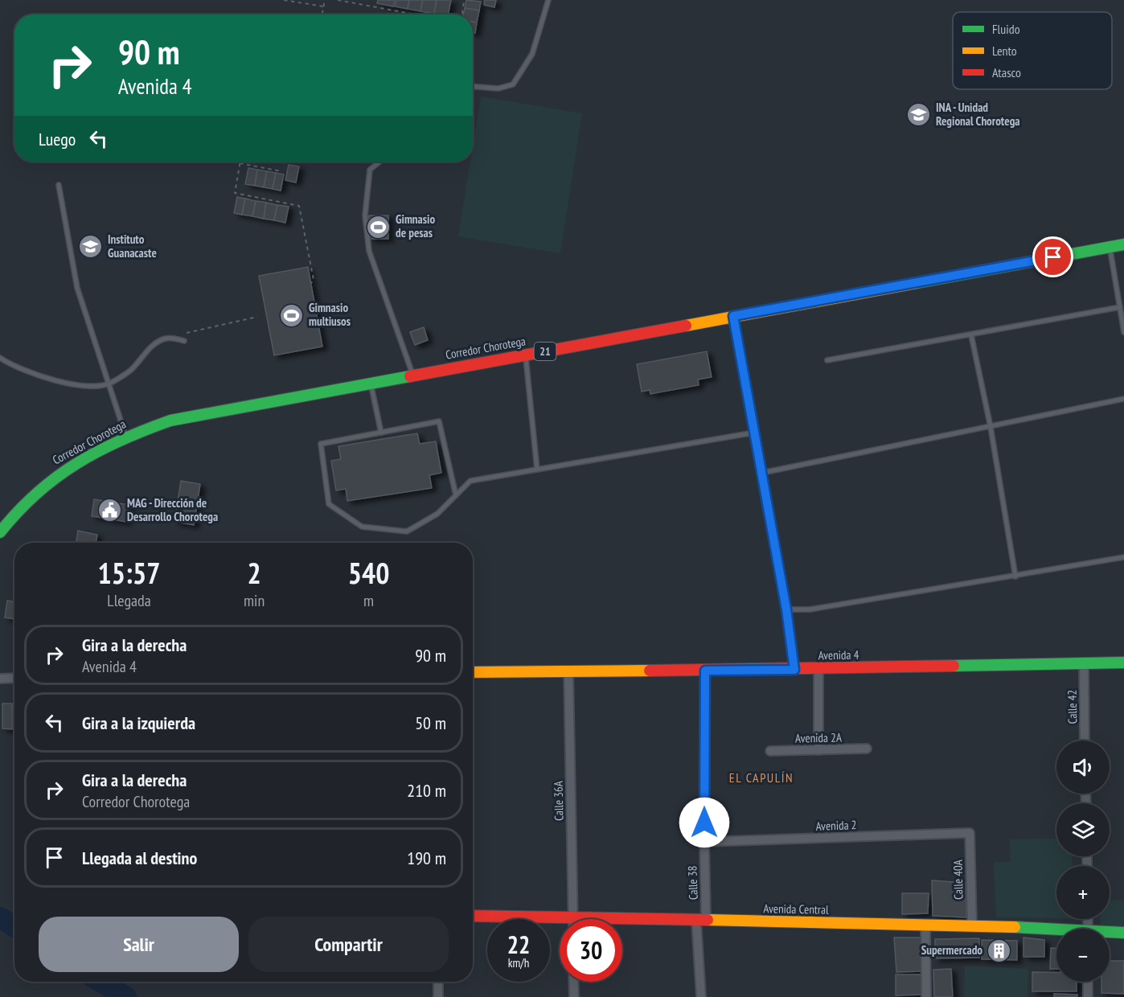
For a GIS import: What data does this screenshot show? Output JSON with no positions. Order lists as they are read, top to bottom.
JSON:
{
  "streets": {
    "street": [
      "Corredor Chorotega",
      "21",
      "Avenida 4",
      "Calle 42",
      "Avenida 2A",
      "Calle 36A",
      "Avenida 2",
      "Calle 40A",
      "Calle 38",
      "Avenida Central"
    ]
  },
  "crossings": [
    ["Avenida 4", "Calle 42"],
    ["Avenida 4", "Calle 36A"],
    ["Avenida 4", "Calle 38"],
    ["Avenida 2", "Calle 40A"],
    ["Avenida 2", "Calle 38"],
    ["Calle 40A", "Avenida Central"],
    ["Calle 38", "Avenida Central"]
  ],
  "districts": ["EL CAPULÍN"],
  "places": {
    "school or university": ["INA - Unidad Regional Chorotega", "Instituto Guanacaste"],
    "sports": ["Gimnasio de pesas", "Gimnasio multiusos"],
    "public building": ["MAG - Dirección de Desarrollo Chorotega"],
    "building": ["Supermercado"]
  },
  "legend": ["Fluido", "Lento", "Atasco"],
  "page": {
    "turn": ["90 m", "Avenida 4"],
    "then": "Luego",
    "eta": [
      "15:57",
      "Llegada",
      "2",
      "min",
      "540",
      "m"
    ],
    "list": [
      {
        "name": "Gira a la derecha",
        "note": "Avenida 4",
        "value": "90 m"
      },
      {
        "name": "Gira a la izquierda",
        "value": "50 m"
      },
      {
        "name": "Gira a la derecha",
        "note": "Corredor Chorotega",
        "value": "210 m"
      },
      {
        "name": "Llegada al destino",
        "value": "190 m"
      }
    ],
    "map_buttons": ["+", "−"],
    "buttons": ["Salir", "Compartir"],
    "speed": "22 km/h",
    "limit": "30"
  }
}
